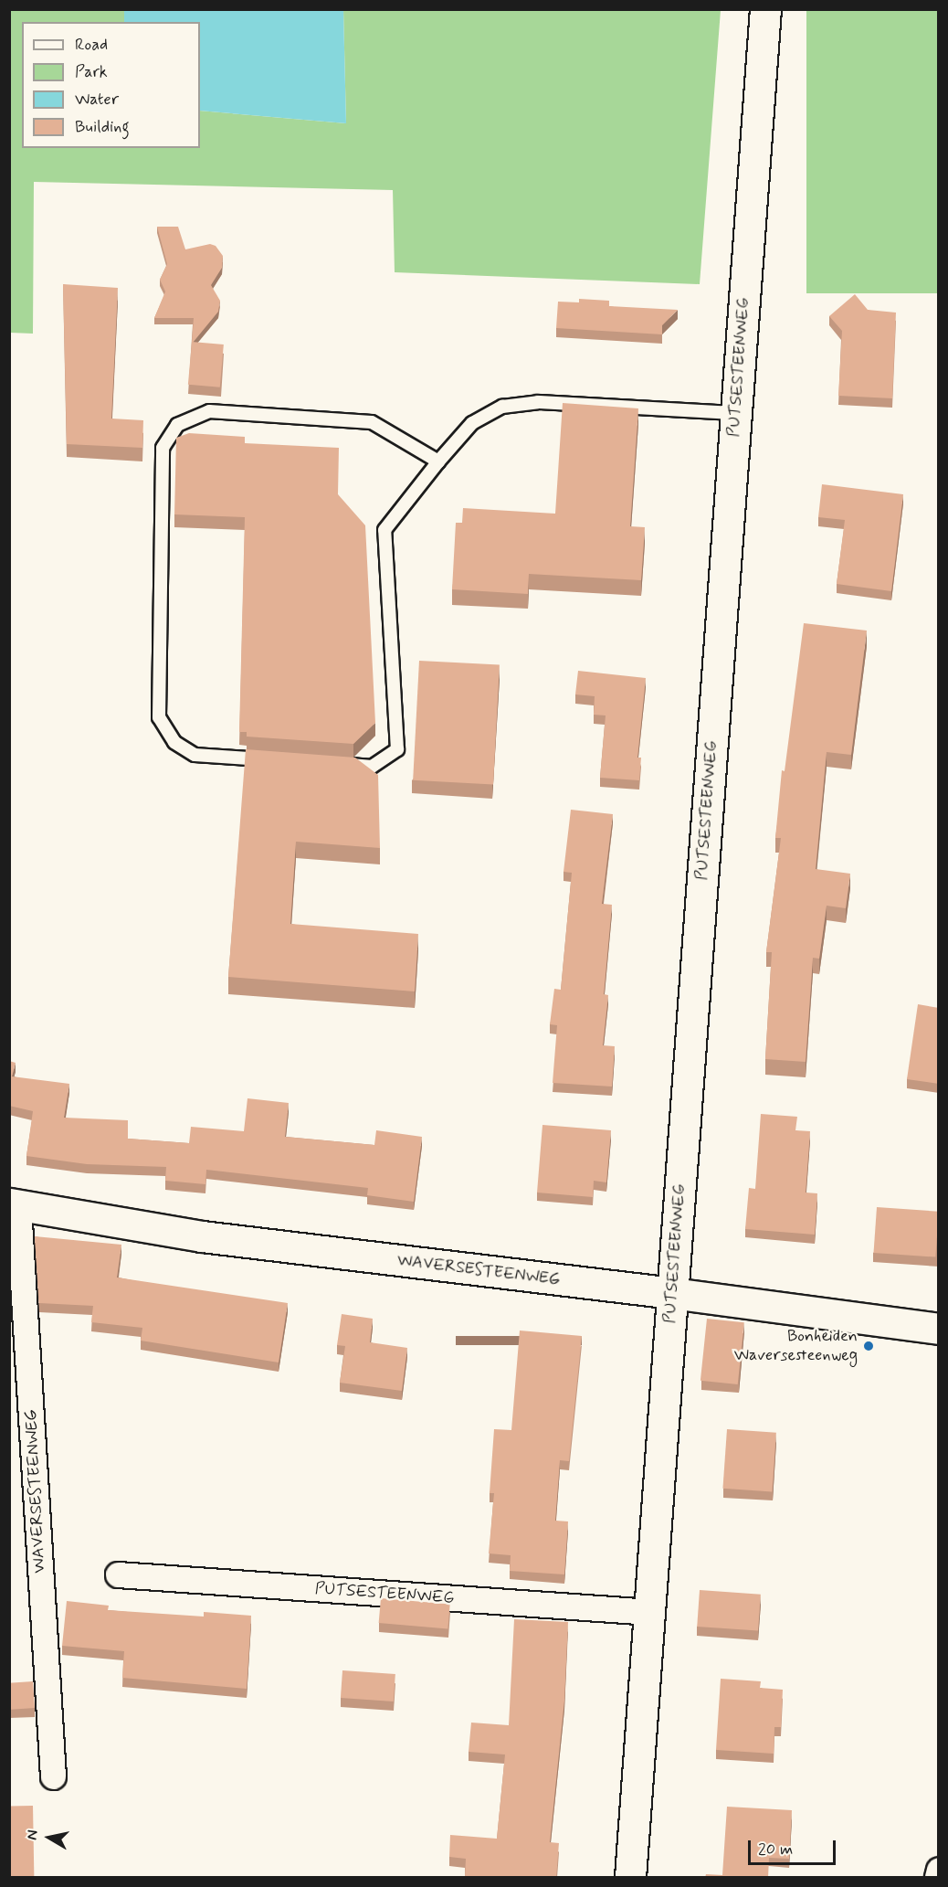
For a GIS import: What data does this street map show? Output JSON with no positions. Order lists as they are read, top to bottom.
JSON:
{
  "streets": {
    "main road": ["PUTSESTEENWEG", "WAVERSESTEENWEG"]
  },
  "crossings": [
    ["PUTSESTEENWEG", "WAVERSESTEENWEG"]
  ],
  "places": ["Bonheiden Waversesteenweg"],
  "legend": [
    "Road",
    "Park",
    "Water",
    "Building"
  ],
  "scale_bar": "20 m",
  "north": "left"
}
